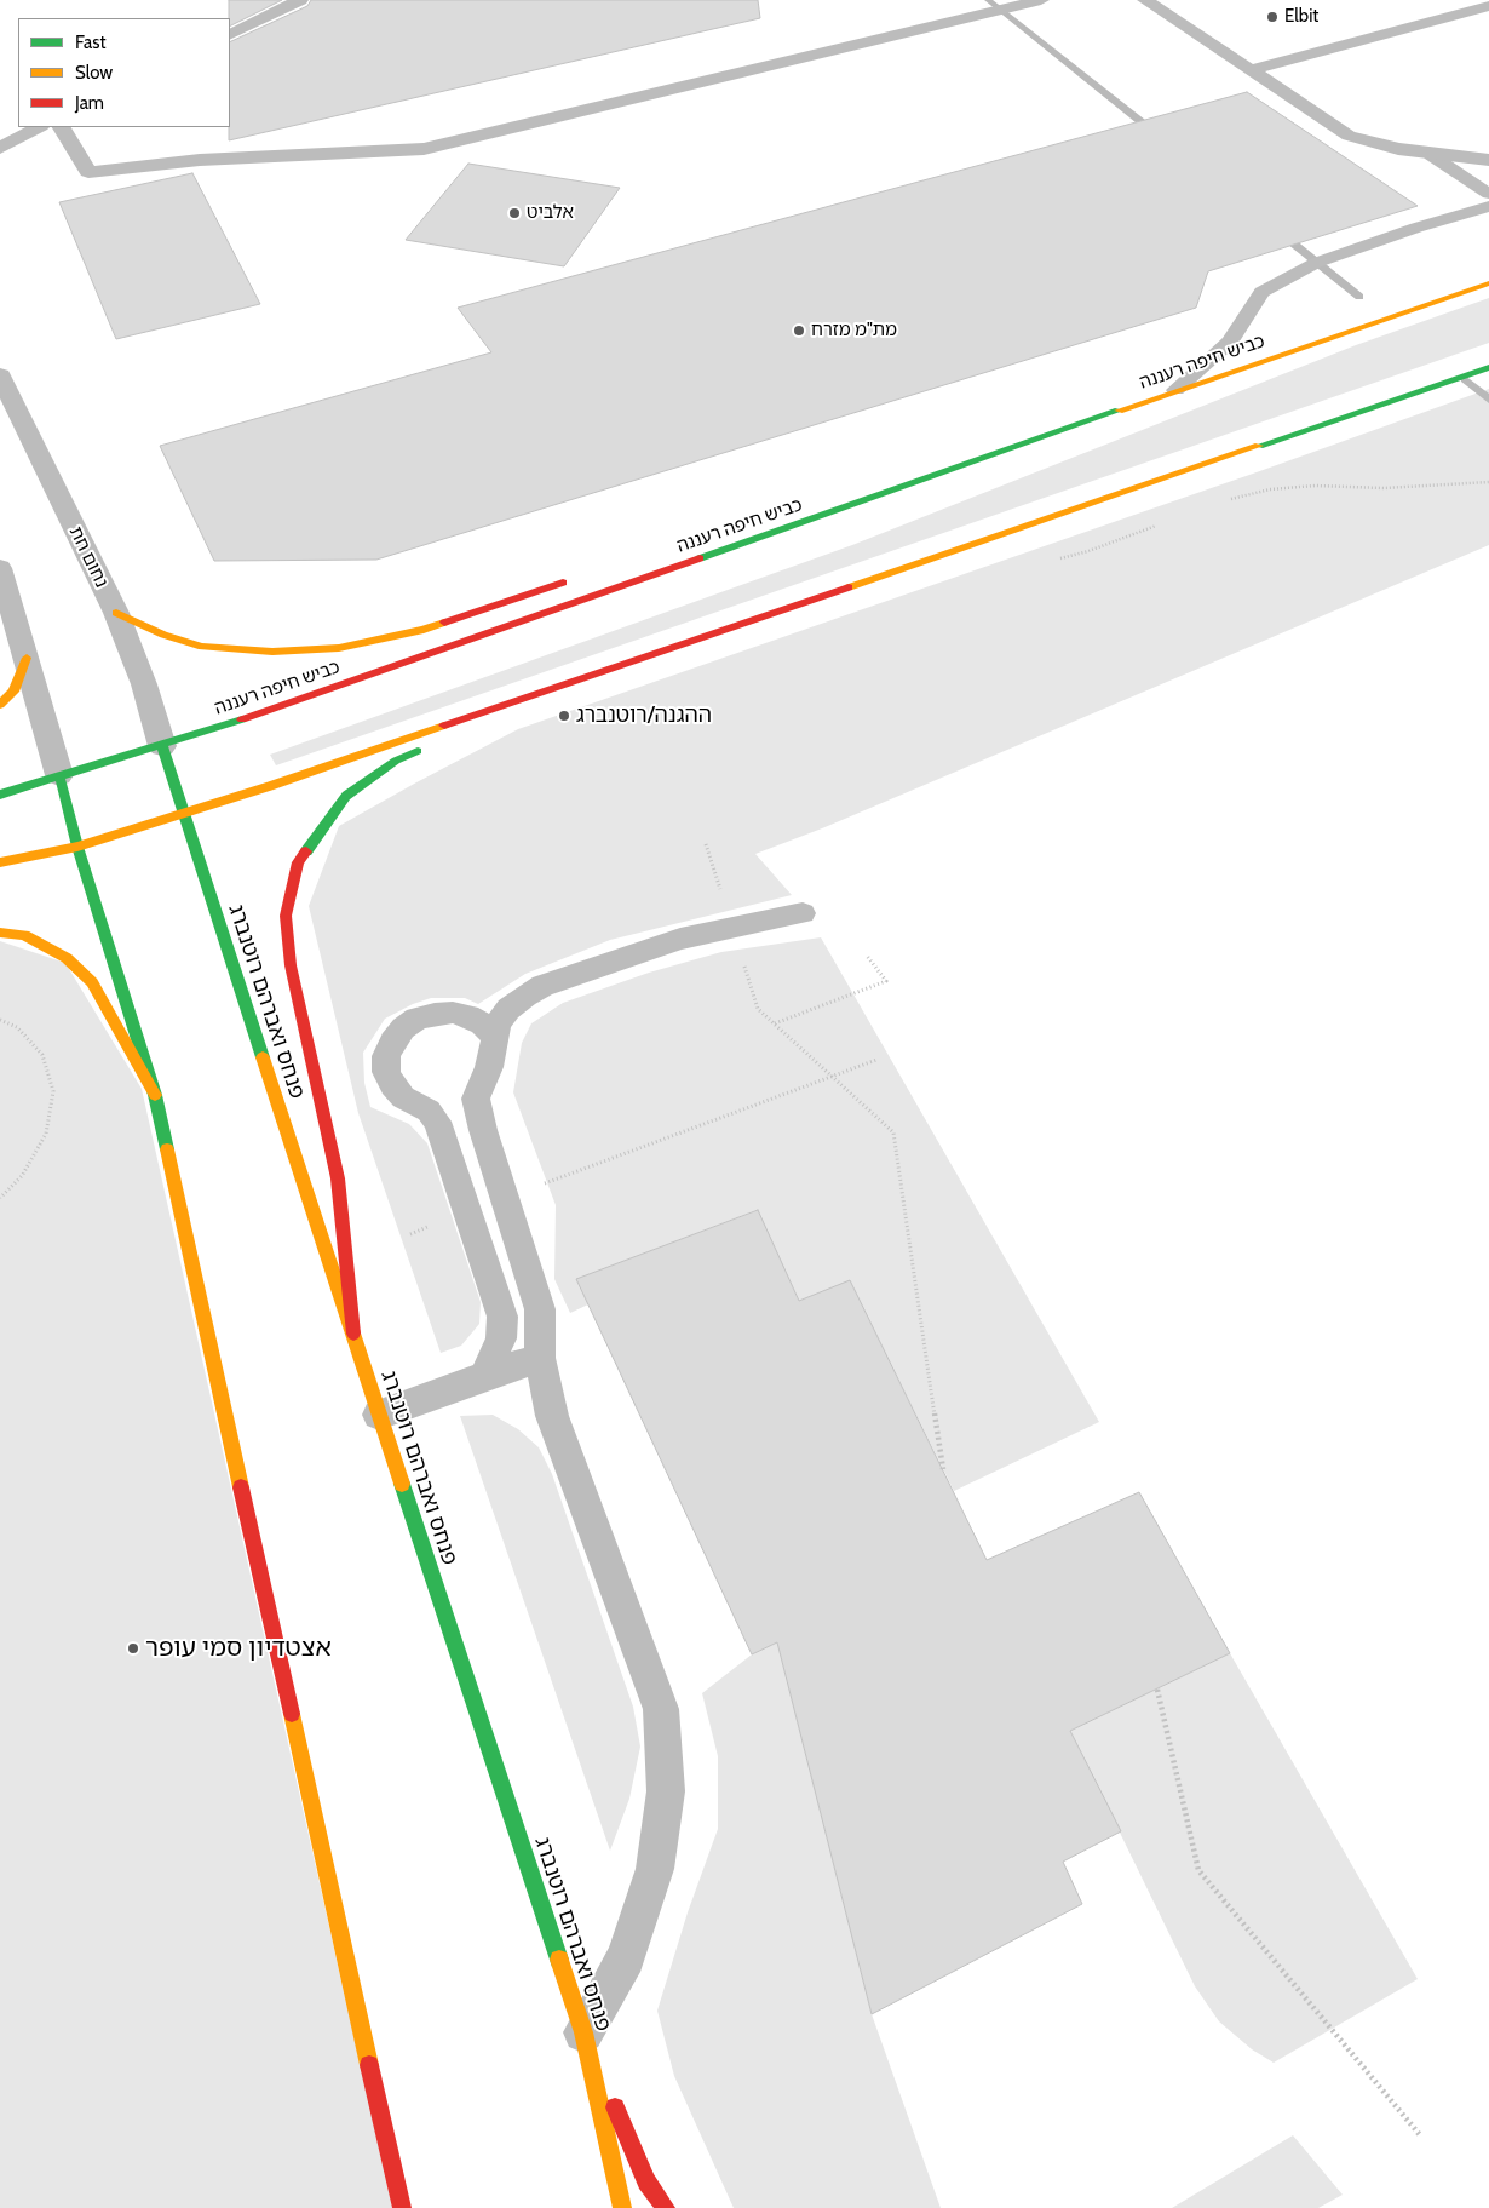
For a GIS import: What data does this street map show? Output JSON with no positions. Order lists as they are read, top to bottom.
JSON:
{
  "streets": {
    "main road": ["כביש חיפה רעננה", "פנחס ואברהם רוטנברג"],
    "street": ["נחום חת"]
  },
  "crossings": [
    ["כביש חיפה רעננה", "נחום חת"],
    ["כביש חיפה רעננה", "פנחס ואברהם רוטנברג"],
    ["נחום חת", "פנחס ואברהם רוטנברג"]
  ],
  "places": [
    "Elbit",
    "אלביט",
    "מת\"מ מזרח",
    "ההגנה/רוטנברג",
    "אצטדיון סמי עופר"
  ],
  "legend": ["Fast", "Slow", "Jam"]
}
